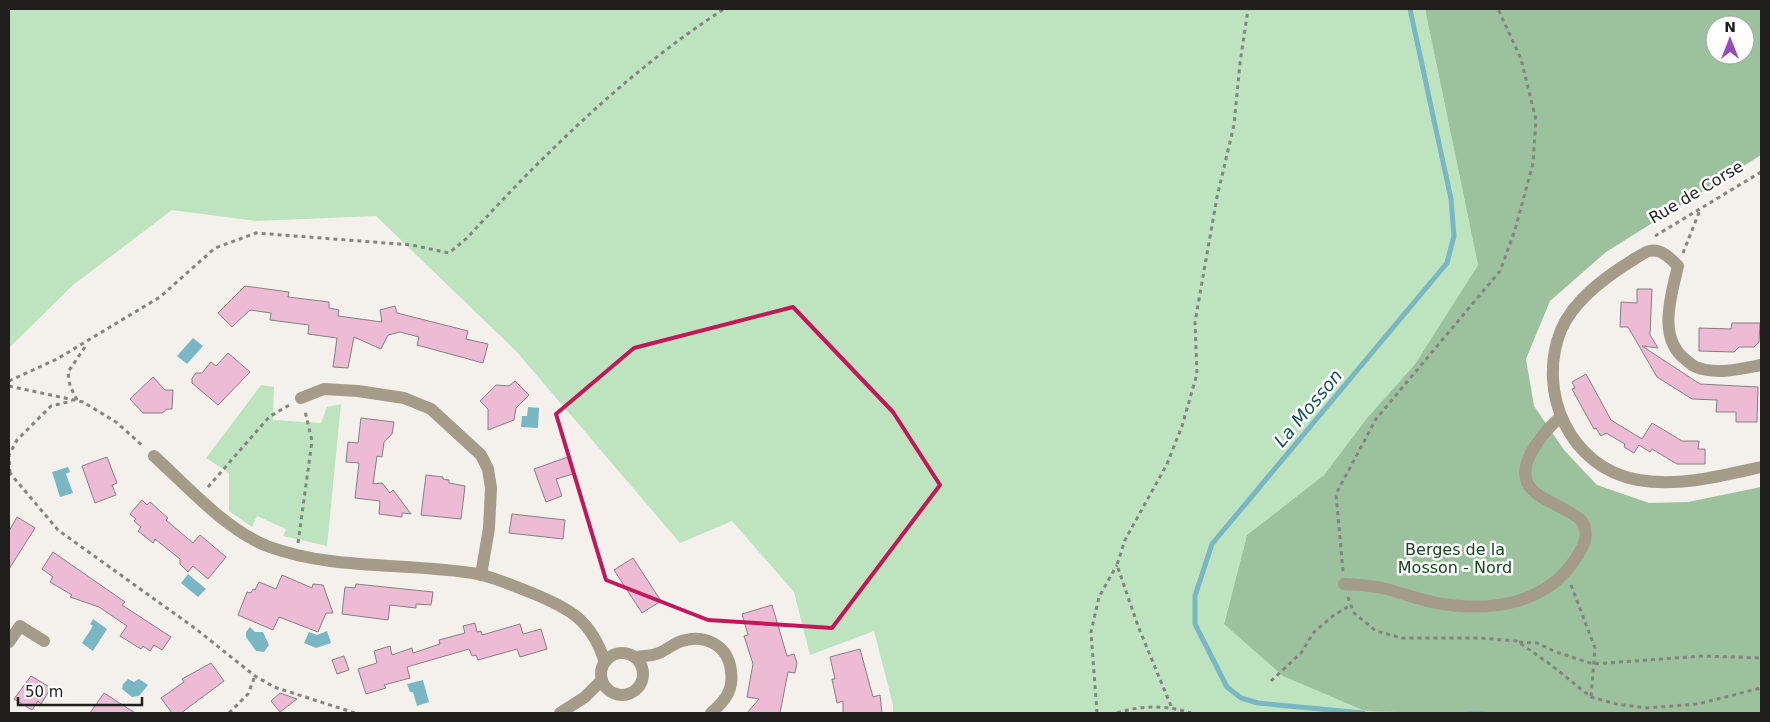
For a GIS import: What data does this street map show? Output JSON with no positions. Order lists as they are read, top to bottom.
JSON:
{
  "streets": {
    "street": ["Rue de Corse"]
  },
  "water": ["La Mosson"],
  "parks": ["Berges de la Mosson - Nord"],
  "scale_bar": "50 m",
  "north": "top"
}
